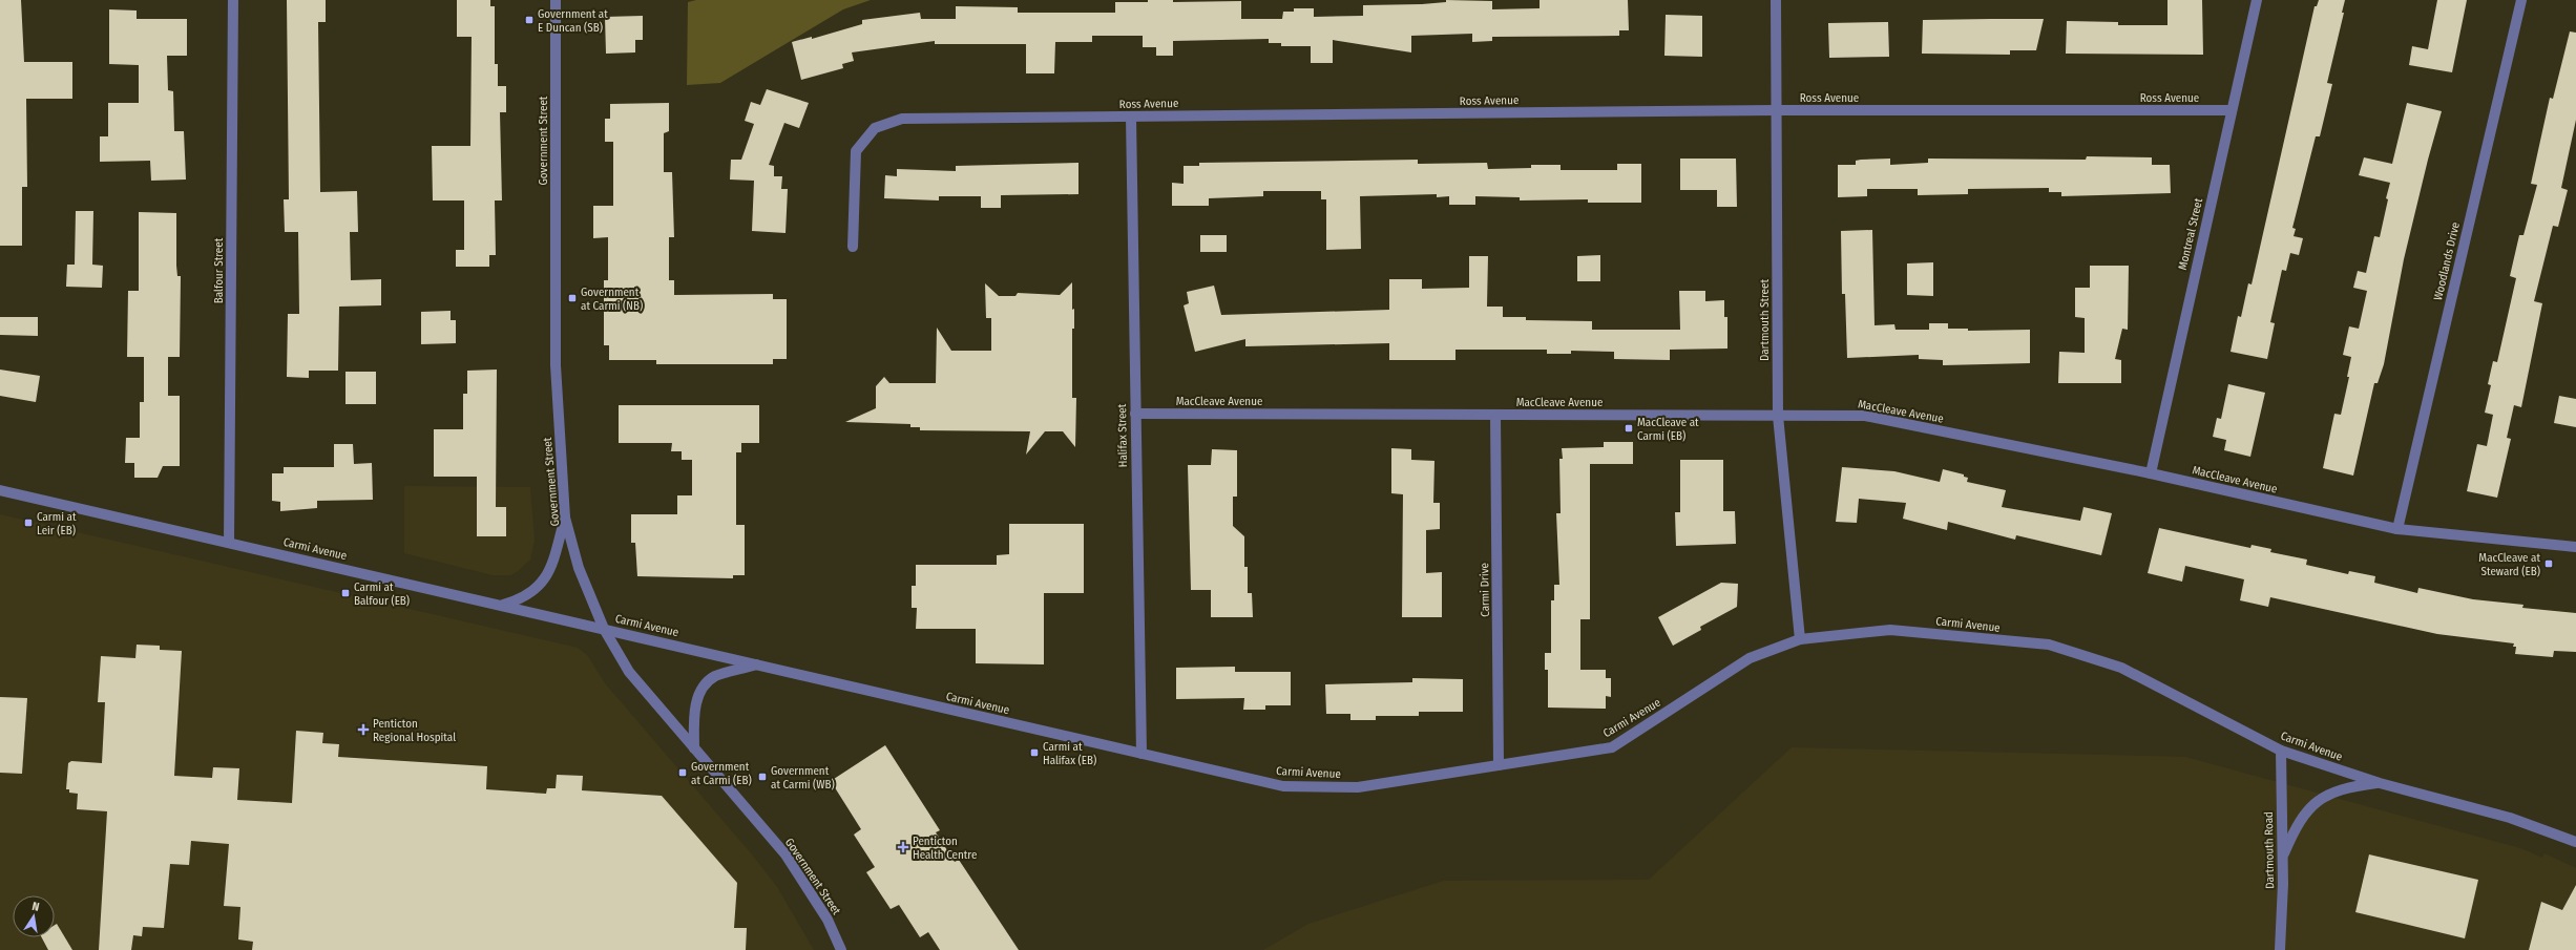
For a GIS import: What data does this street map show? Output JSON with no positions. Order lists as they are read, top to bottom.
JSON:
{
  "streets": {
    "street": [
      "Ross Avenue",
      "Government Street",
      "Montreal Street",
      "Woodlands Drive",
      "Balfour Street",
      "Dartmouth Street",
      "MacCleave Avenue",
      "Halifax Street",
      "Carmi Avenue",
      "Carmi Drive",
      "Dartmouth Road"
    ]
  },
  "crossings": [
    ["Ross Avenue", "Montreal Street"],
    ["Ross Avenue", "Dartmouth Street"],
    ["Ross Avenue", "Halifax Street"],
    ["Government Street", "Carmi Avenue"],
    ["Montreal Street", "MacCleave Avenue"],
    ["Woodlands Drive", "MacCleave Avenue"],
    ["Balfour Street", "Carmi Avenue"],
    ["Dartmouth Street", "MacCleave Avenue"],
    ["Dartmouth Street", "Carmi Avenue"],
    ["MacCleave Avenue", "Halifax Street"],
    ["MacCleave Avenue", "Carmi Drive"],
    ["Halifax Street", "Carmi Avenue"],
    ["Carmi Avenue", "Carmi Drive"],
    ["Carmi Avenue", "Dartmouth Road"]
  ],
  "places": {
    "transit": [
      "Government at E Duncan (SB)",
      "Government at Carmi (NB)",
      "MacCleave at Carmi (EB)",
      "Carmi at Leir (EB)",
      "MacCleave at Steward (EB)",
      "Carmi at Balfour (EB)",
      "Carmi at Halifax (EB)",
      "Government at Carmi (EB)",
      "Government at Carmi (WB)"
    ],
    "health": ["Penticton Regional Hospital", "Penticton Health Centre"]
  },
  "north": "top"
}
